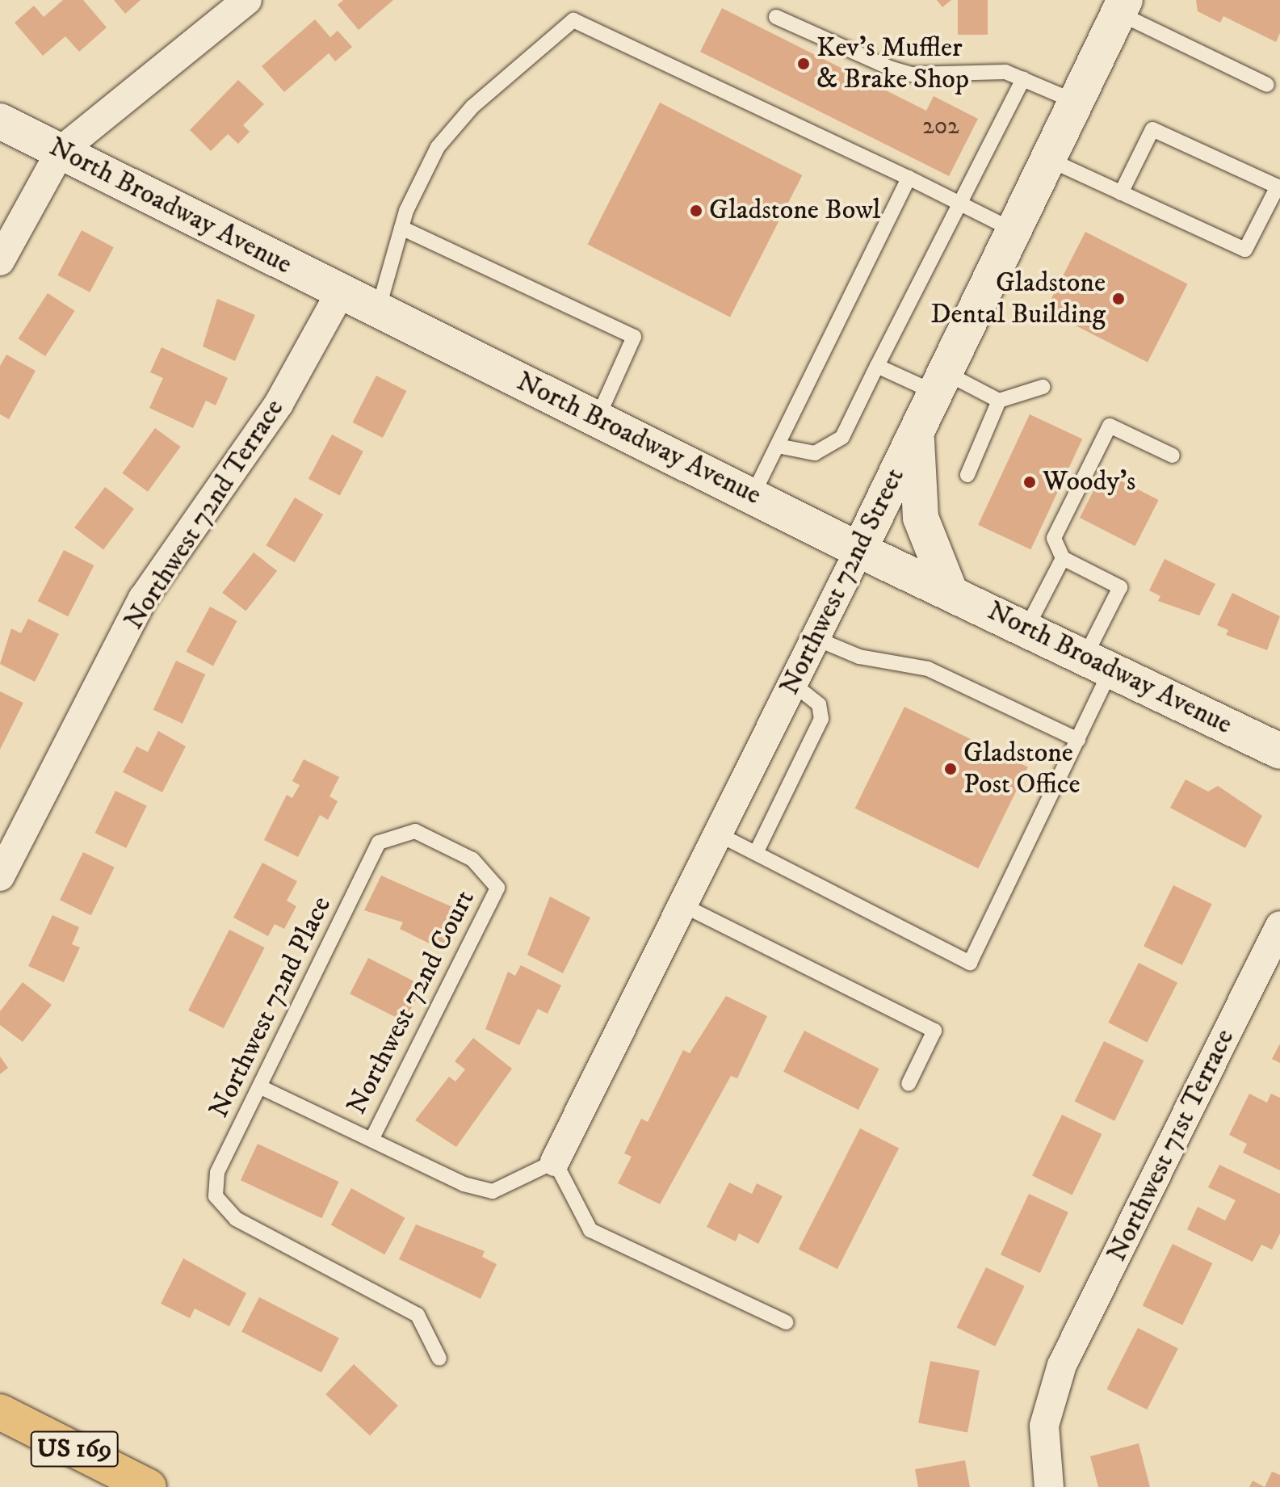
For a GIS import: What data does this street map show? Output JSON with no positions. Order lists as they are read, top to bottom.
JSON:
{
  "streets": {
    "highway": ["US 169"],
    "main road": ["North Broadway Avenue", "Northwest 72nd Street"],
    "street": ["Northwest 72nd Terrace", "Northwest 71st Terrace"],
    "lane": ["Northwest 72nd Court", "Northwest 72nd Place"]
  },
  "crossings": [
    ["North Broadway Avenue", "Northwest 72nd Terrace"],
    ["North Broadway Avenue", "Northwest 72nd Street"],
    ["Northwest 72nd Court", "Northwest 72nd Place"]
  ],
  "places": [
    "Kev's Muffler & Brake Shop",
    "Gladstone Bowl",
    "Gladstone Dental Building",
    "Woody's",
    "Gladstone Post Office"
  ],
  "house_numbers": ["202"]
}
